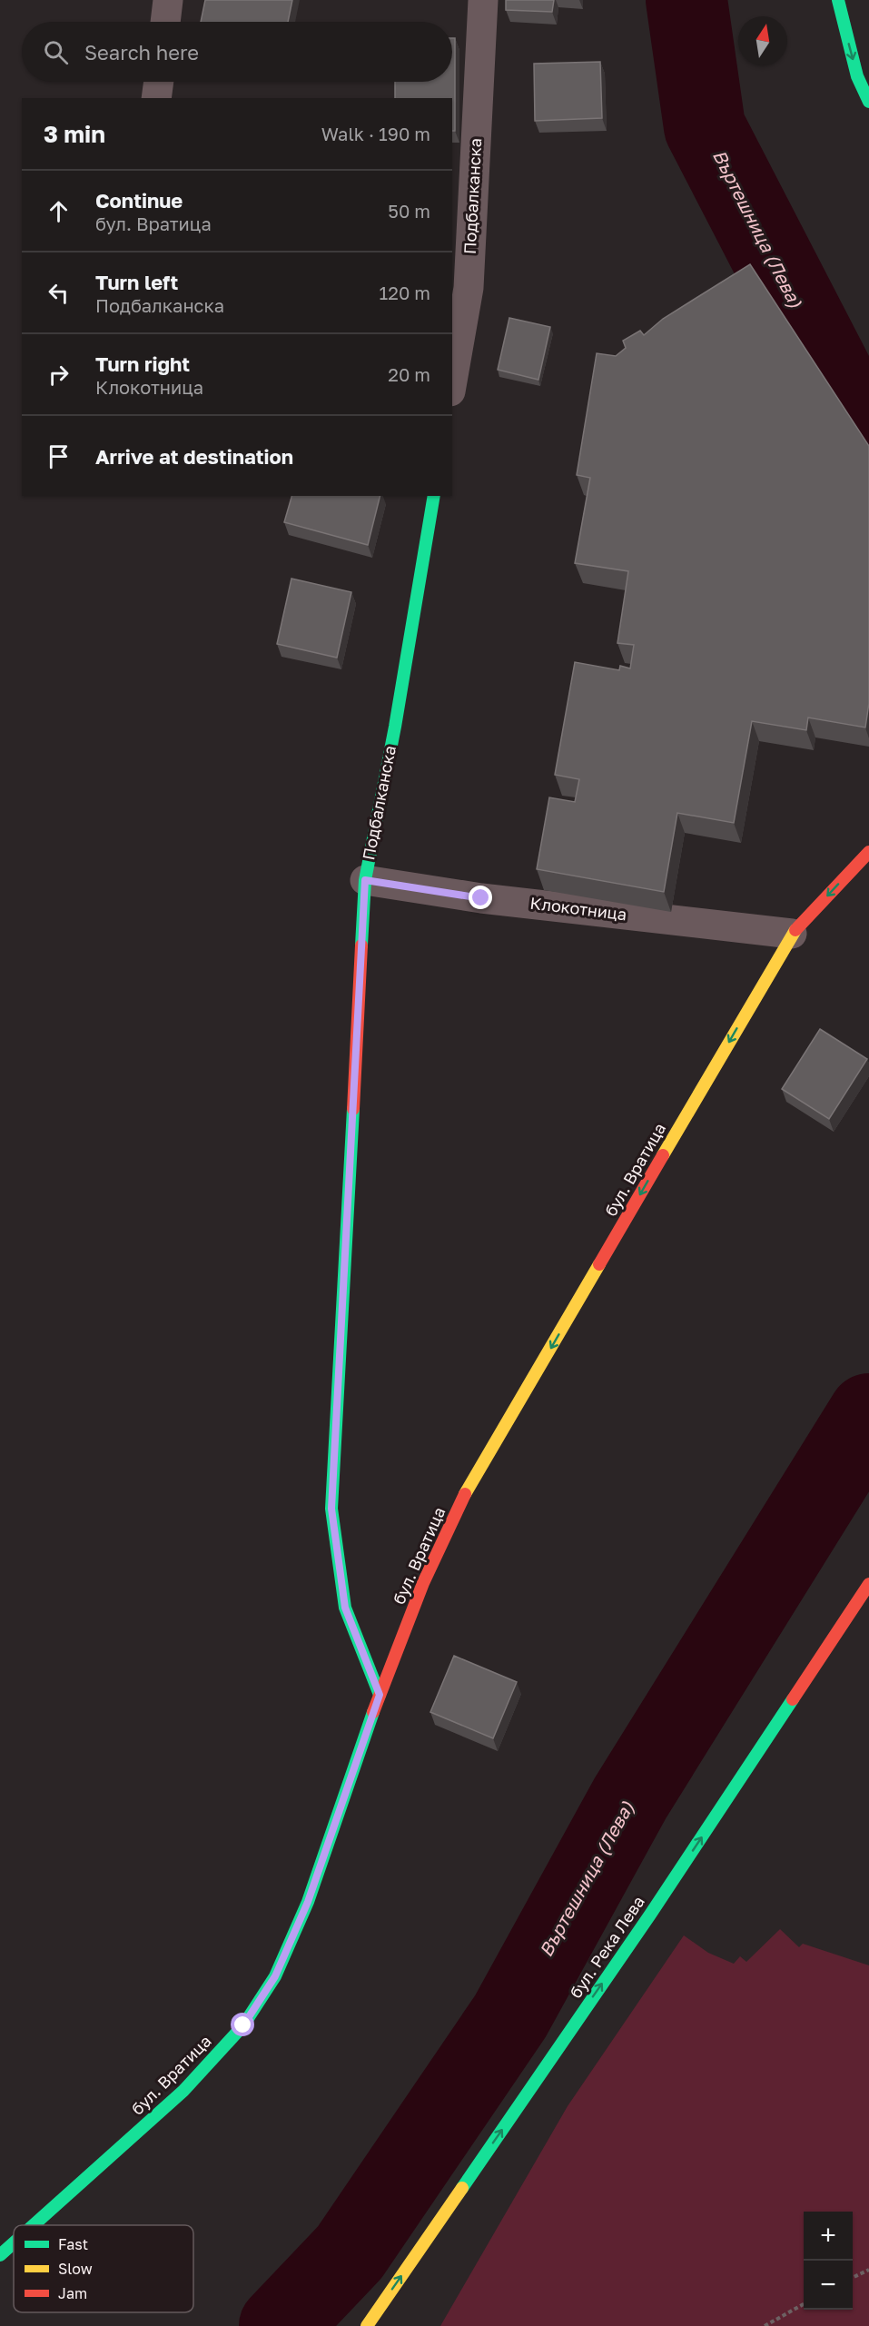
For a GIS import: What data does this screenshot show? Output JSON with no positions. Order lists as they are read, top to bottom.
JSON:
{
  "streets": {
    "street": [
      "Подбалканска",
      "Клокотница",
      "бул. Вратица",
      "бул. Река Лева"
    ]
  },
  "crossings": [
    ["Подбалканска", "Клокотница"],
    ["Подбалканска", "бул. Вратица"],
    ["Клокотница", "бул. Вратица"]
  ],
  "one_way": ["бул. Вратица", "бул. Река Лева"],
  "water": ["Въртешница (Лева)"],
  "legend": ["Fast", "Slow", "Jam"],
  "north": "top",
  "page": {
    "search": "Search here",
    "heading": ["3 min", "Walk · 190 m"],
    "list": [
      ["Continue", "бул. Вратица", "50 m"],
      ["Turn left", "Подбалканска", "120 m"],
      ["Turn right", "Клокотница", "20 m"],
      "Arrive at destination"
    ],
    "map_buttons": ["+", "−"]
  }
}
